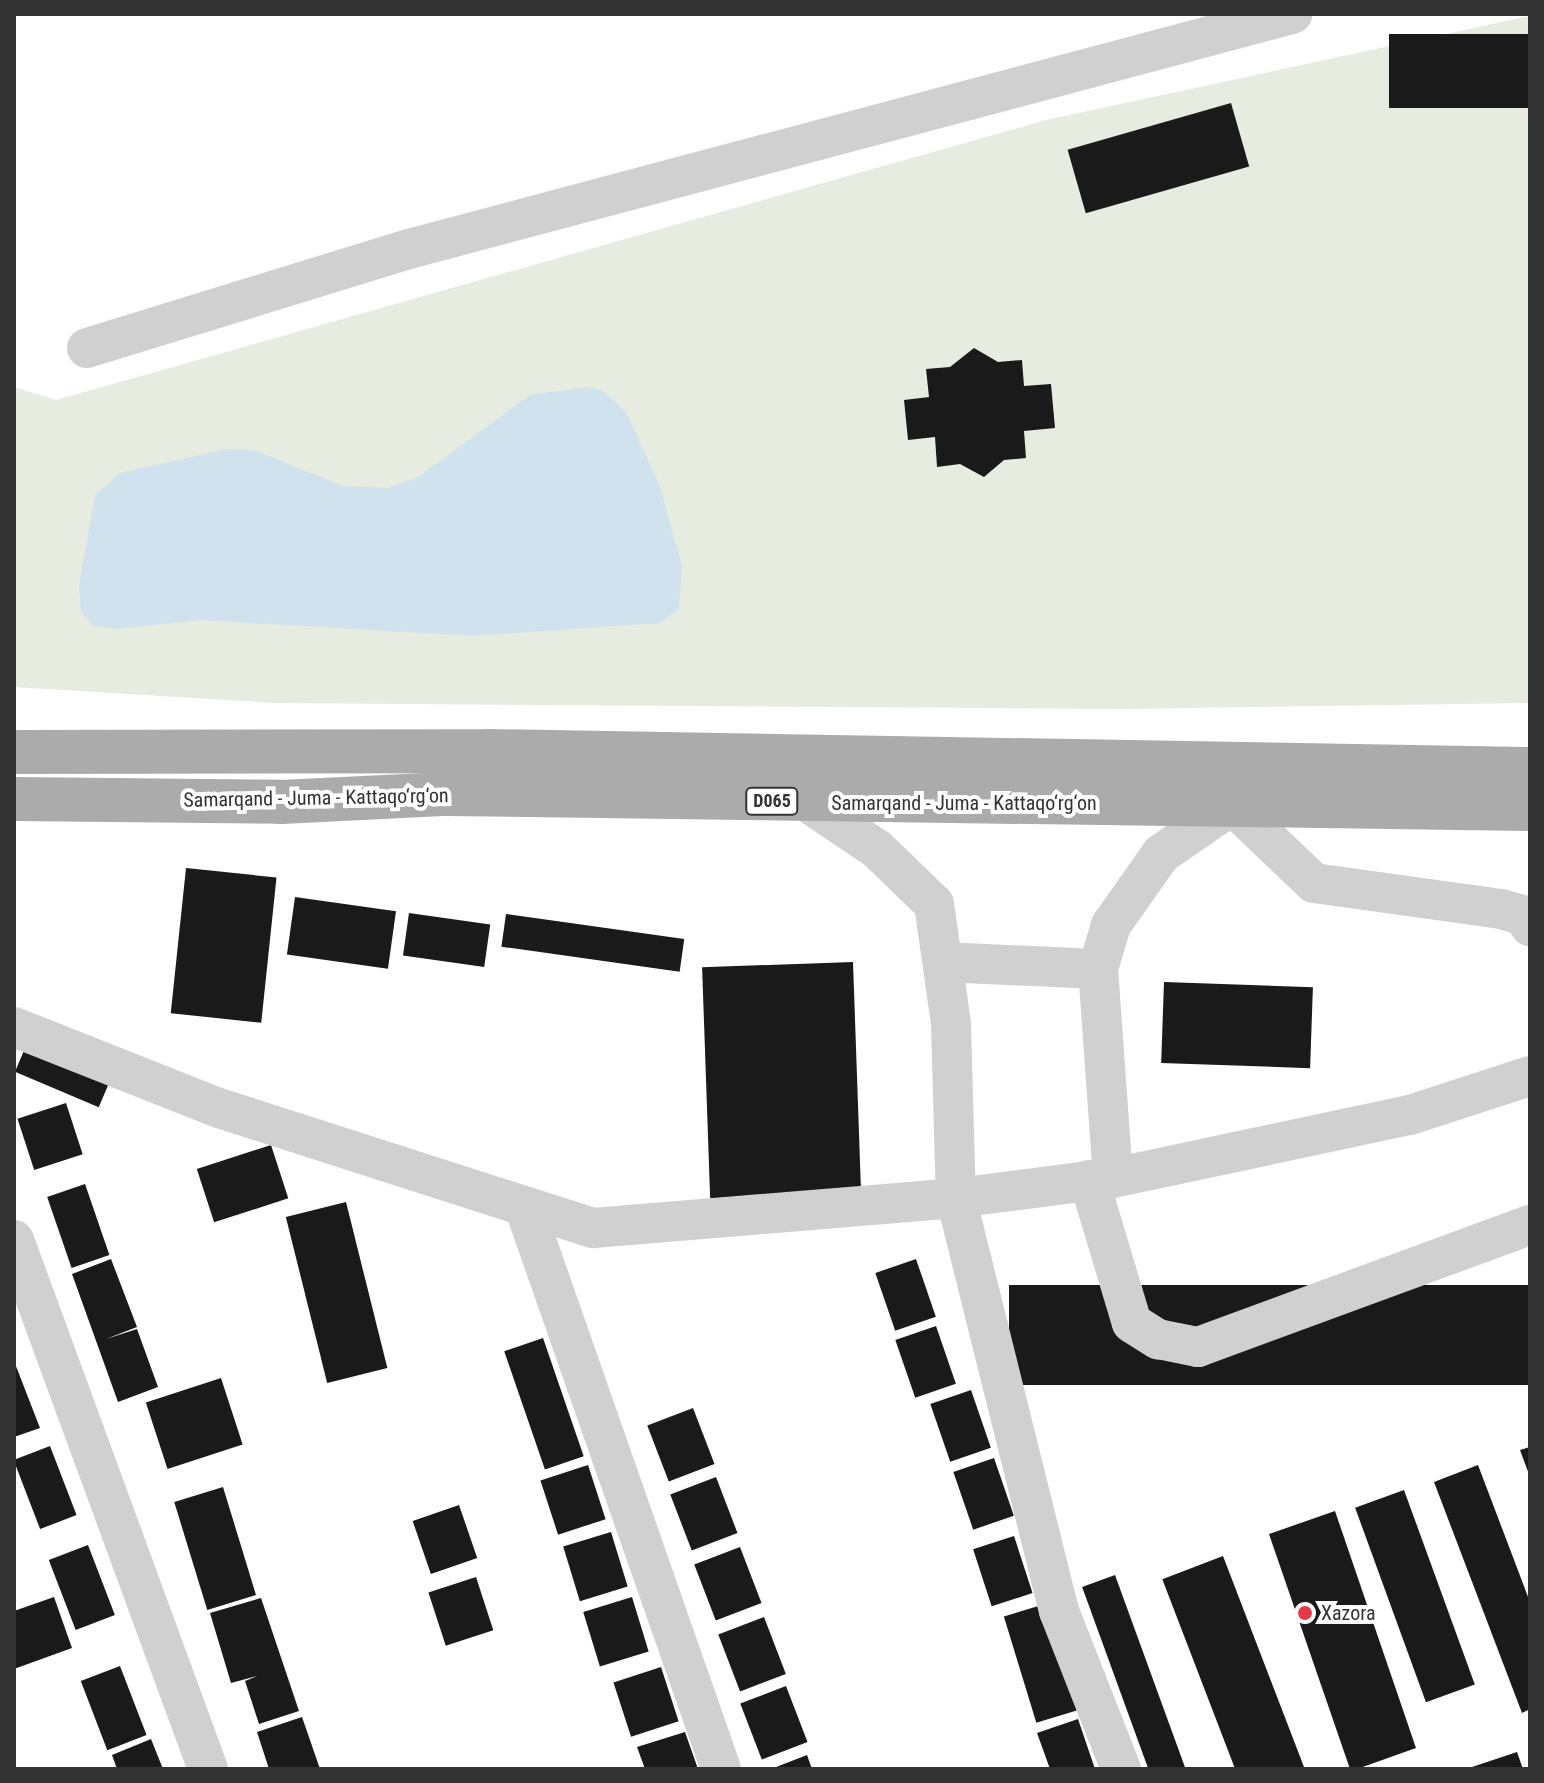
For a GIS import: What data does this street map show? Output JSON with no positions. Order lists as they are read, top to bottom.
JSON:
{
  "streets": {
    "main road": ["Samarqand - Juma - Kattaqo‘rg‘on", "D065"]
  },
  "places": ["Xazora"]
}
